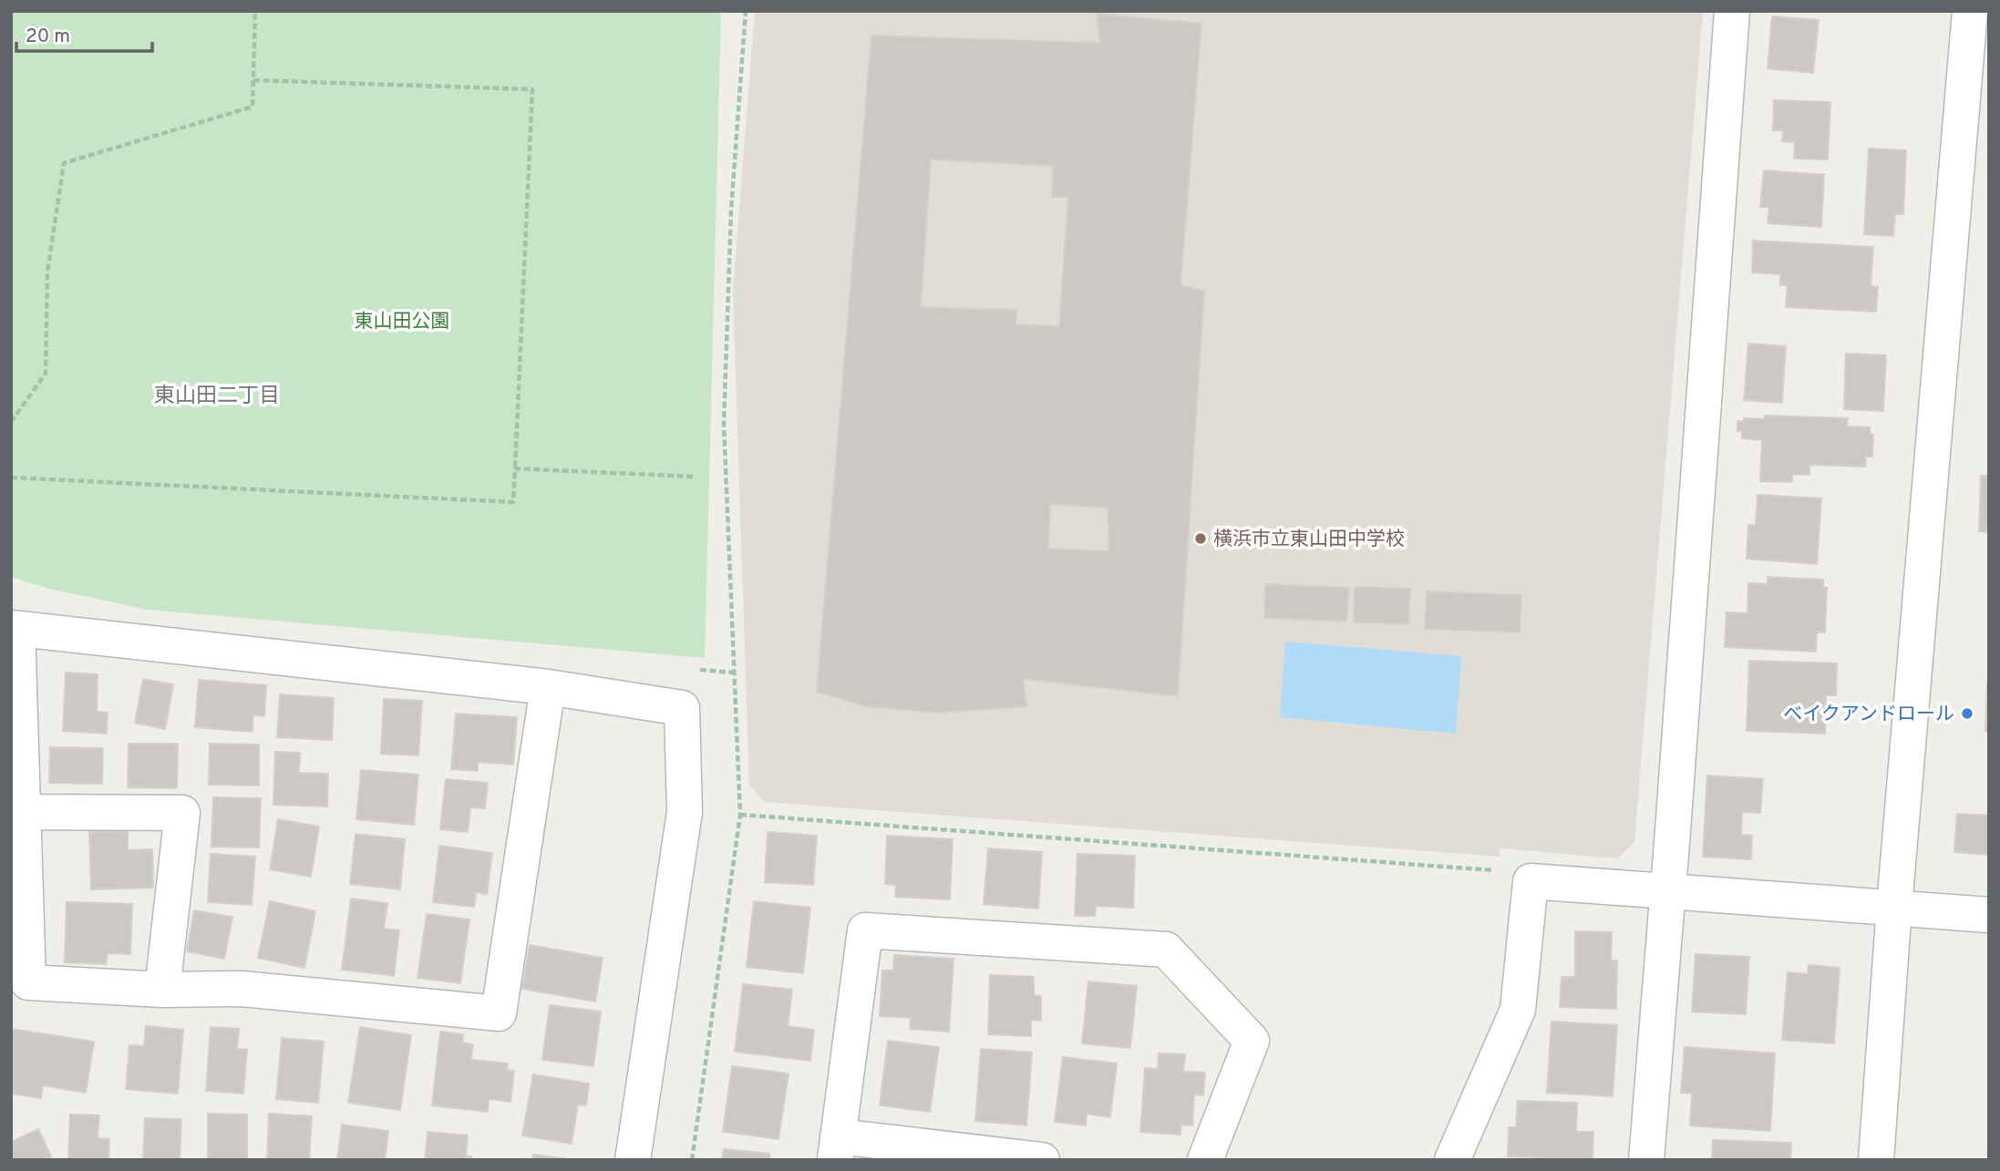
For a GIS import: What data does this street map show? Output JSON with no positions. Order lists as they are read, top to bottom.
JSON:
{
  "districts": ["東山田二丁目"],
  "parks": ["東山田公園"],
  "places": ["横浜市立東山田中学校", "ベイクアンドロール"],
  "scale_bar": "20 m"
}
